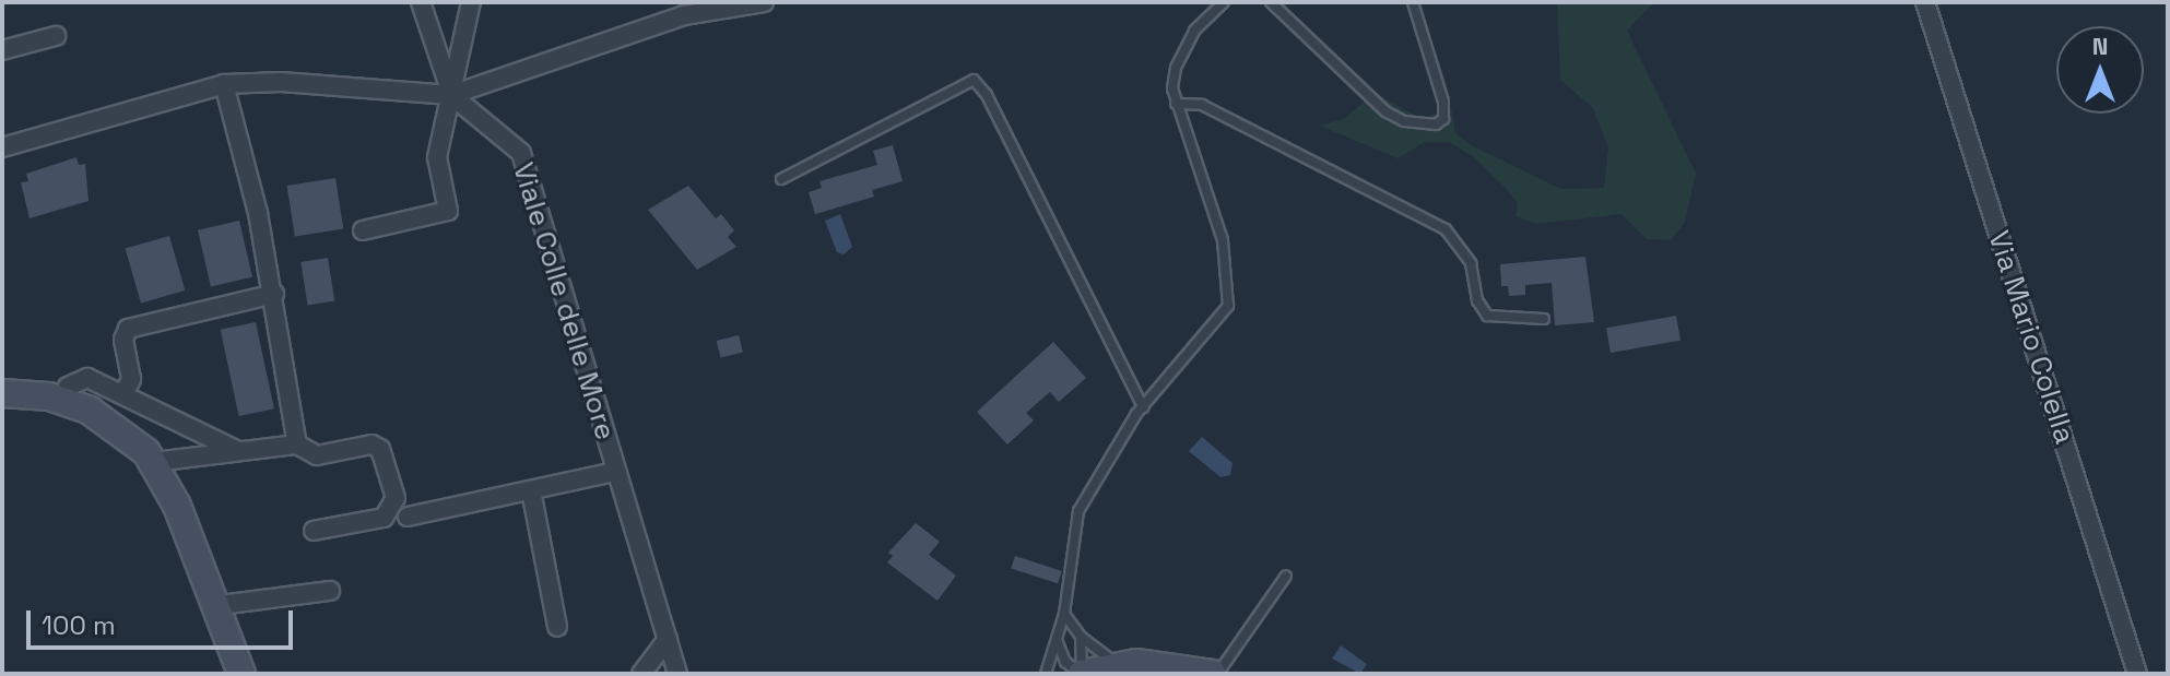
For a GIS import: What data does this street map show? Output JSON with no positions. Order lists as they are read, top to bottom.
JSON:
{
  "streets": {
    "street": ["Viale Colle delle More", "Via Mario Colella"]
  },
  "scale_bar": "100 m",
  "north": "top"
}
